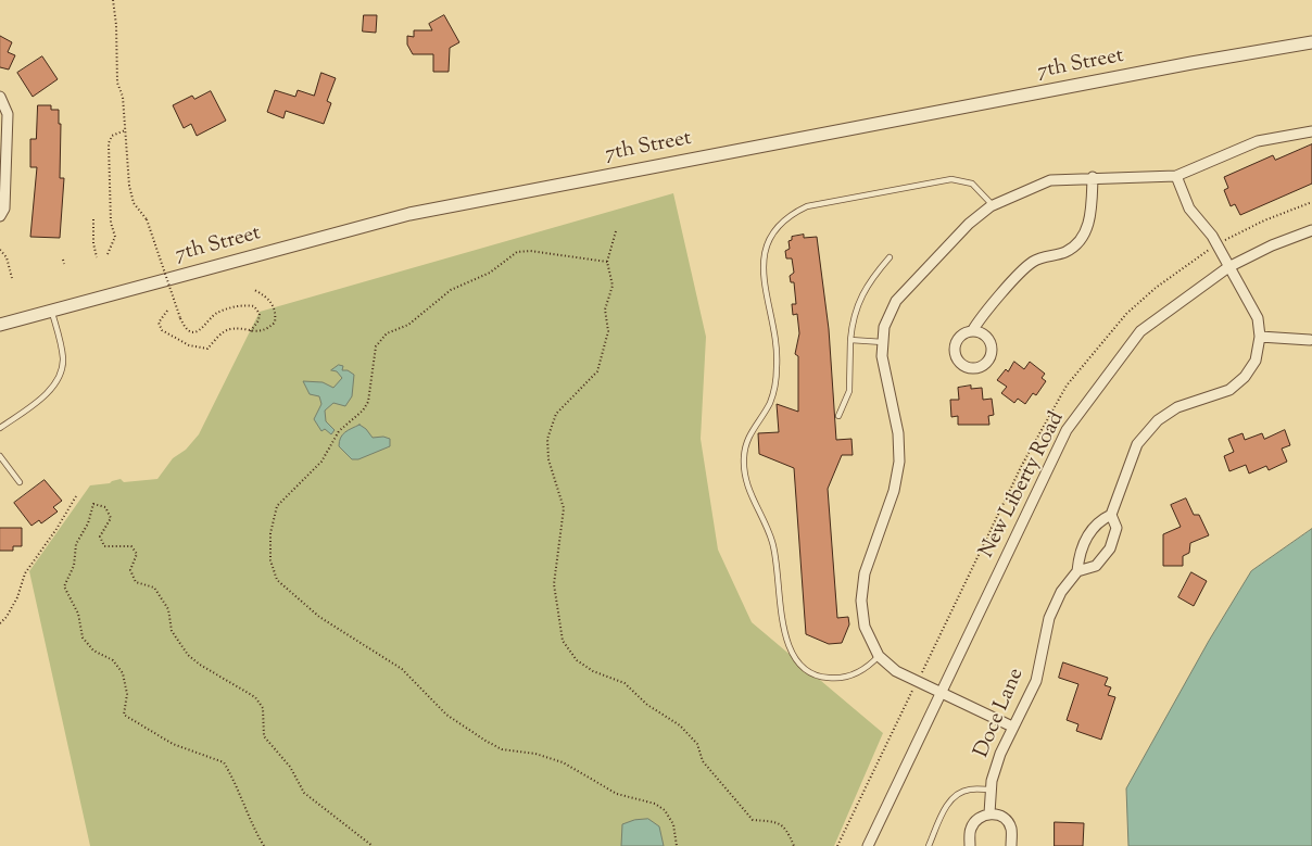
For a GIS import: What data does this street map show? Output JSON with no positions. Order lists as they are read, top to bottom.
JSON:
{
  "streets": {
    "street": ["7th Street", "New Liberty Road", "Doce Lane"]
  },
  "crossings": [
    ["New Liberty Road", "Doce Lane"]
  ]
}
